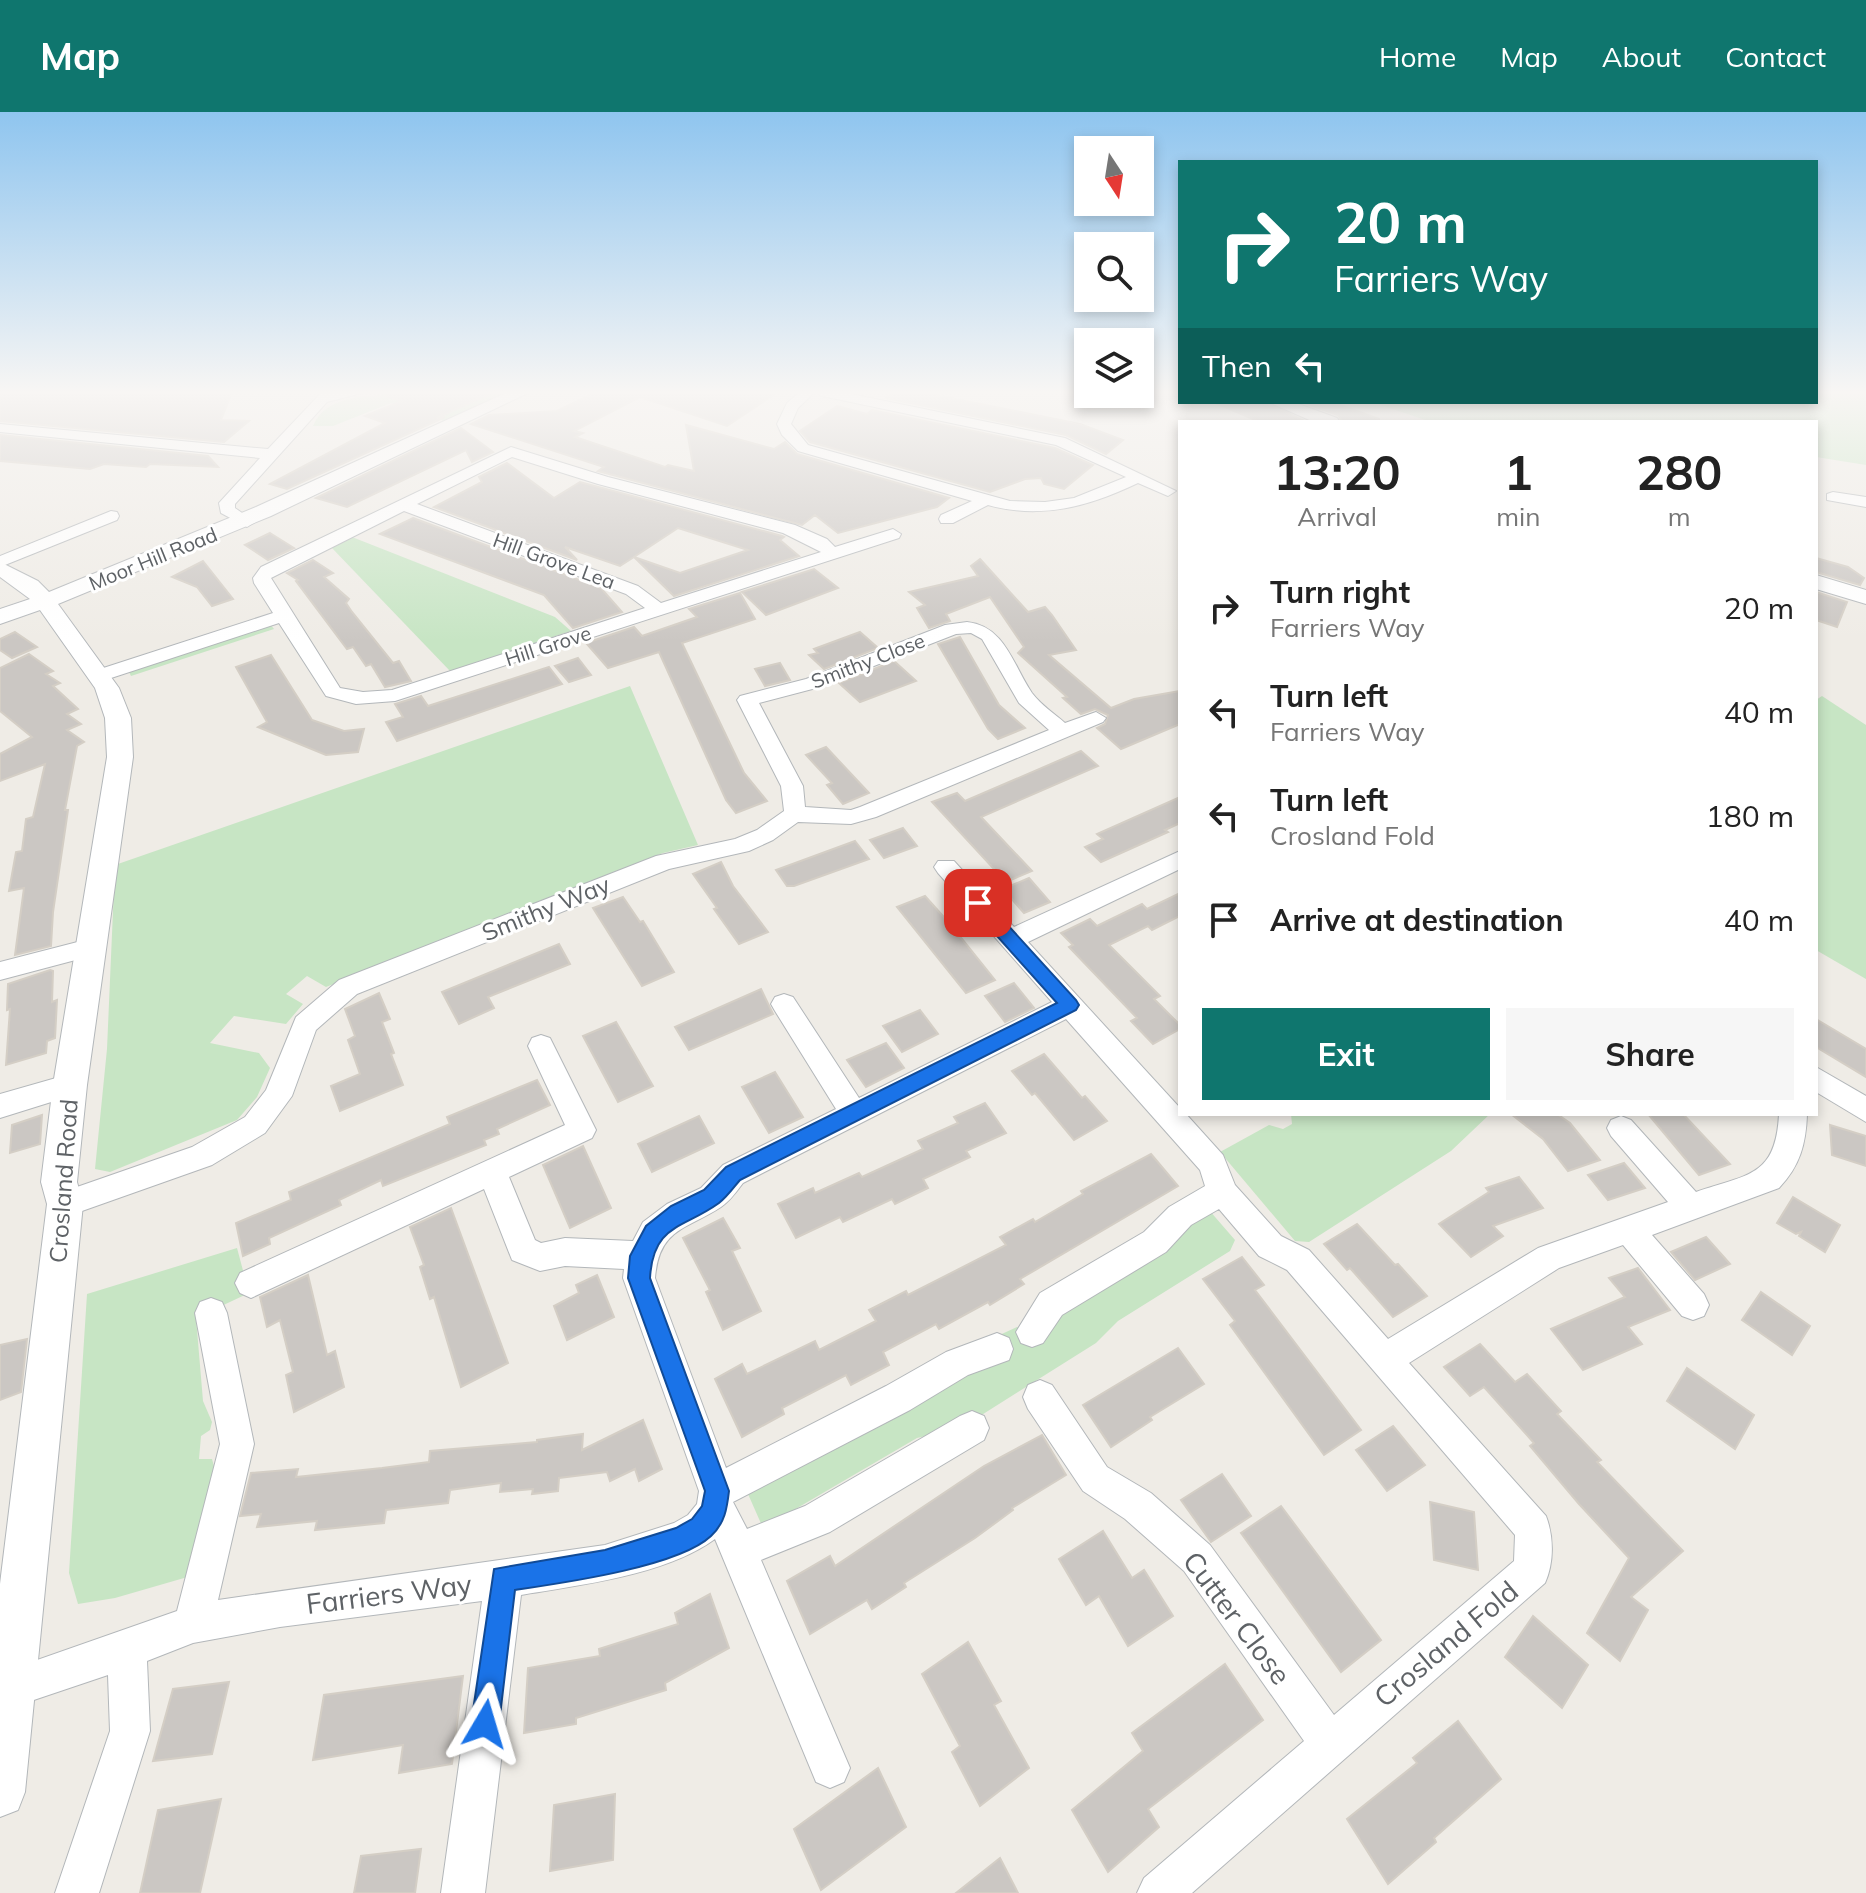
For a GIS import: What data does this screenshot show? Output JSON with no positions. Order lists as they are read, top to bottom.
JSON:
{
  "streets": {
    "street": [
      "Moor Hill Road",
      "Hill Grove Lea",
      "Hill Grove",
      "Smithy Close",
      "Smithy Way",
      "Crosland Road",
      "Farriers Way",
      "Cutter Close",
      "Crosland Fold"
    ]
  },
  "crossings": [
    ["Moor Hill Road", "Crosland Road"],
    ["Hill Grove Lea", "Hill Grove"],
    ["Smithy Close", "Smithy Way"],
    ["Smithy Way", "Crosland Road"],
    ["Crosland Road", "Farriers Way"],
    ["Cutter Close", "Crosland Fold"]
  ],
  "north": "bottom",
  "page": {
    "header": "Map",
    "nav": [
      "Home",
      "Map",
      "About",
      "Contact"
    ],
    "turn": ["20 m", "Farriers Way"],
    "then": "Then",
    "eta": [
      "13:20",
      "Arrival",
      "1",
      "min",
      "280",
      "m"
    ],
    "list": [
      {
        "name": "Turn right",
        "note": "Farriers Way",
        "value": "20 m"
      },
      {
        "name": "Turn left",
        "note": "Farriers Way",
        "value": "40 m"
      },
      {
        "name": "Turn left",
        "note": "Crosland Fold",
        "value": "180 m"
      },
      {
        "name": "Arrive at destination",
        "value": "40 m"
      }
    ],
    "buttons": ["Exit", "Share"]
  }
}
